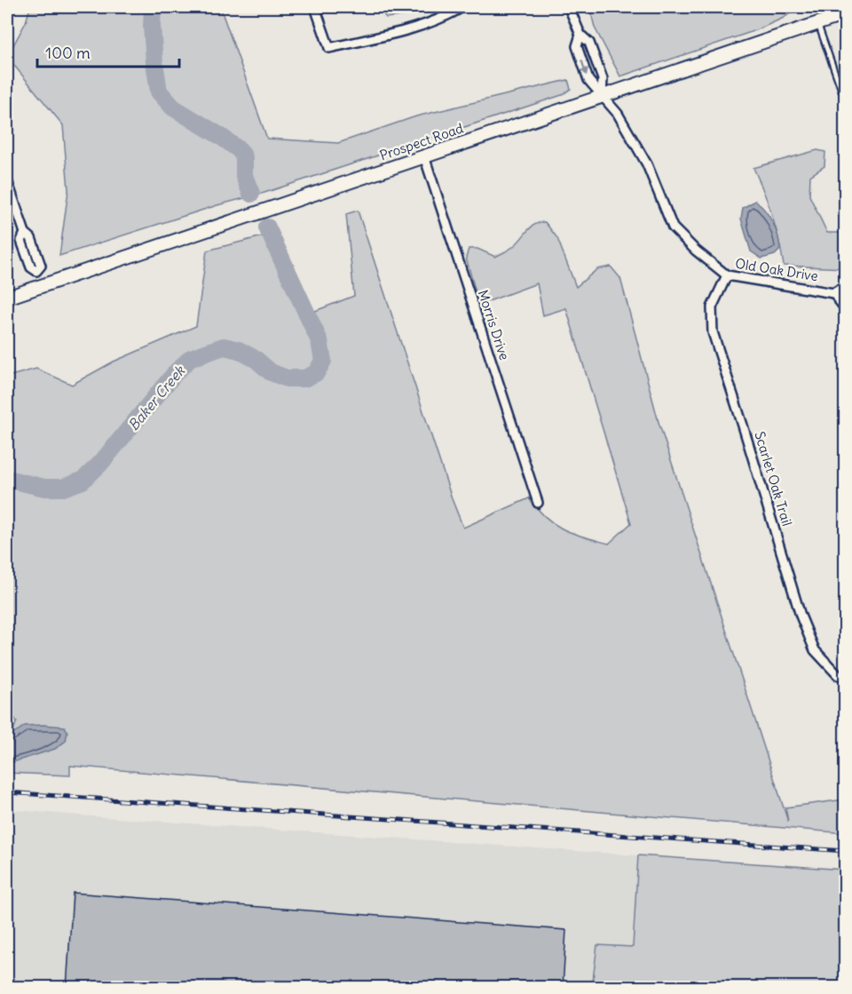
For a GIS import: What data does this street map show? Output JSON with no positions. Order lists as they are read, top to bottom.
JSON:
{
  "streets": {
    "street": [
      "Prospect Road",
      "Old Oak Drive",
      "Morris Drive",
      "Scarlet Oak Trail"
    ]
  },
  "crossings": [
    ["Prospect Road", "Old Oak Drive"],
    ["Prospect Road", "Morris Drive"],
    ["Old Oak Drive", "Scarlet Oak Trail"]
  ],
  "water": ["Baker Creek"],
  "scale_bar": "100 m"
}
